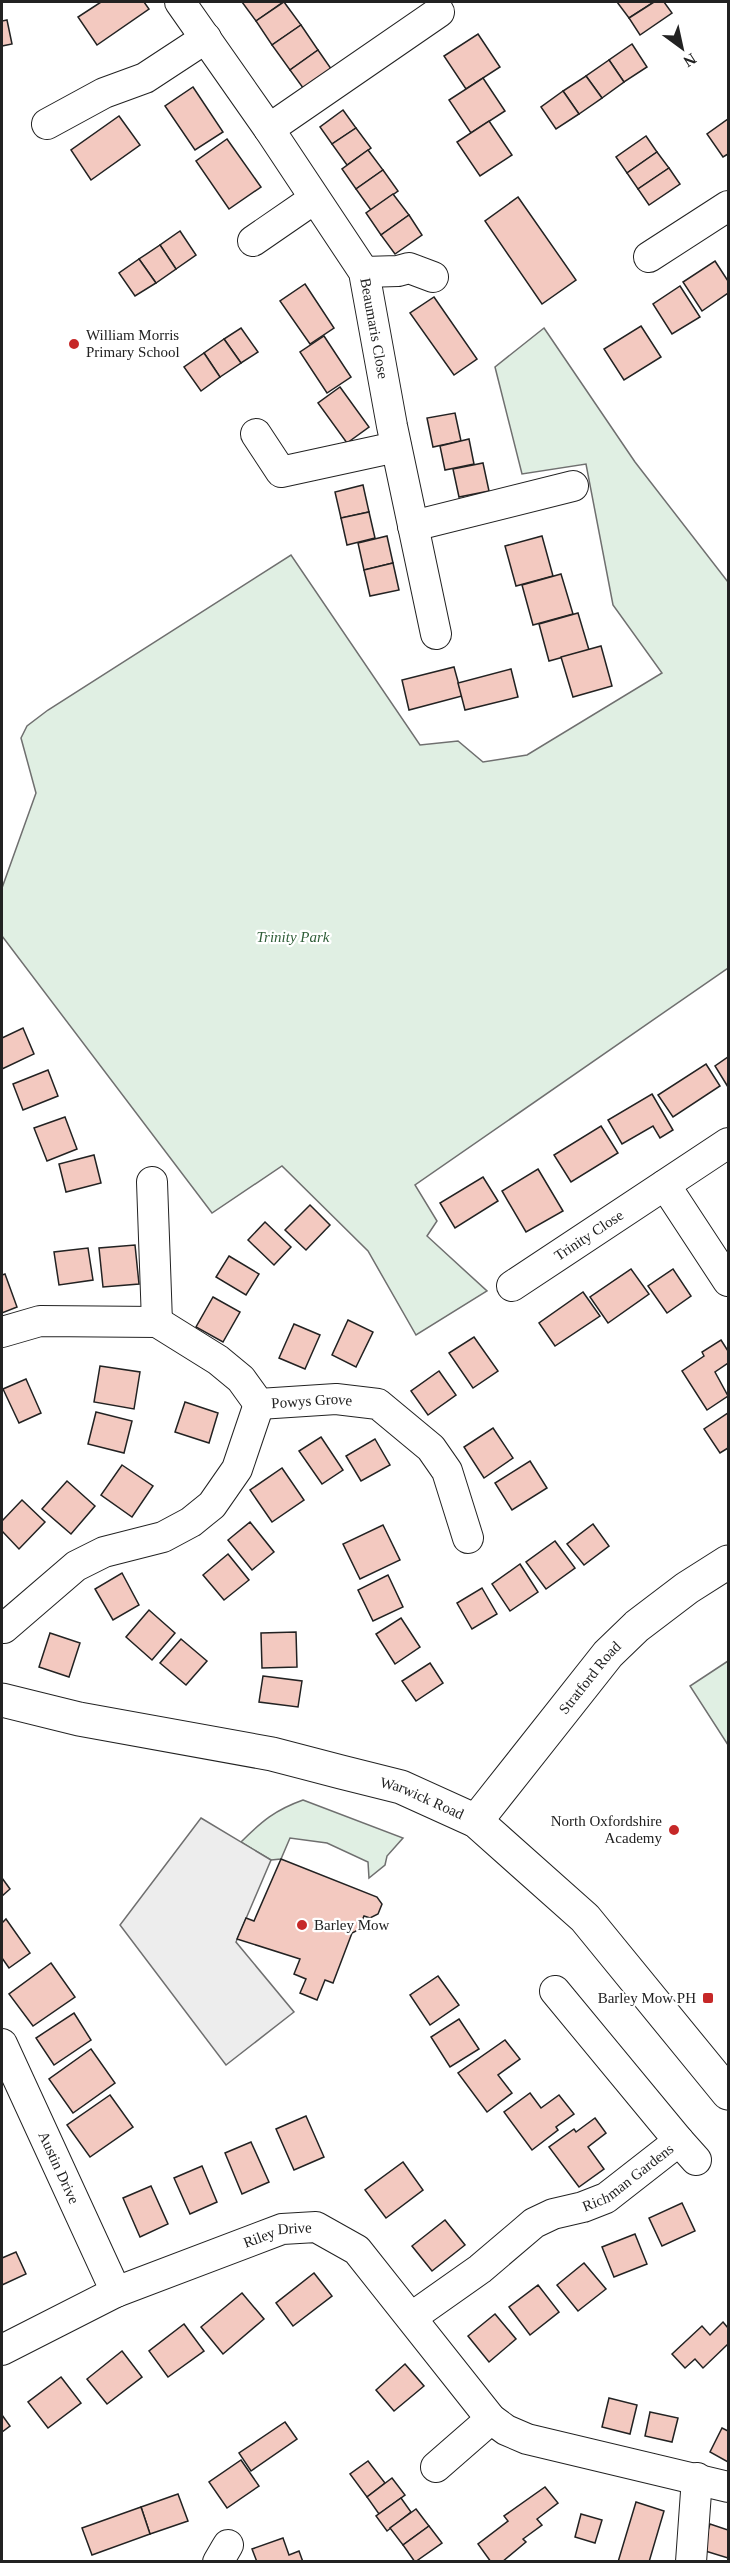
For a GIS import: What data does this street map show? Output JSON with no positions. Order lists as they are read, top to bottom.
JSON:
{
  "streets": {
    "main road": ["Stratford Road", "Warwick Road"],
    "street": [
      "Beaumaris Close",
      "Trinity Close",
      "Powys Grove",
      "Austin Drive",
      "Richman Gardens",
      "Riley Drive"
    ]
  },
  "crossings": [
    ["Stratford Road", "Warwick Road"],
    ["Austin Drive", "Riley Drive"],
    ["Richman Gardens", "Riley Drive"]
  ],
  "parks": ["Trinity Park"],
  "places": {
    "other": ["William Morris Primary School", "North Oxfordshire Academy", "Barley Mow"],
    "transit": ["Barley Mow PH"]
  },
  "north": "bottom right"
}
